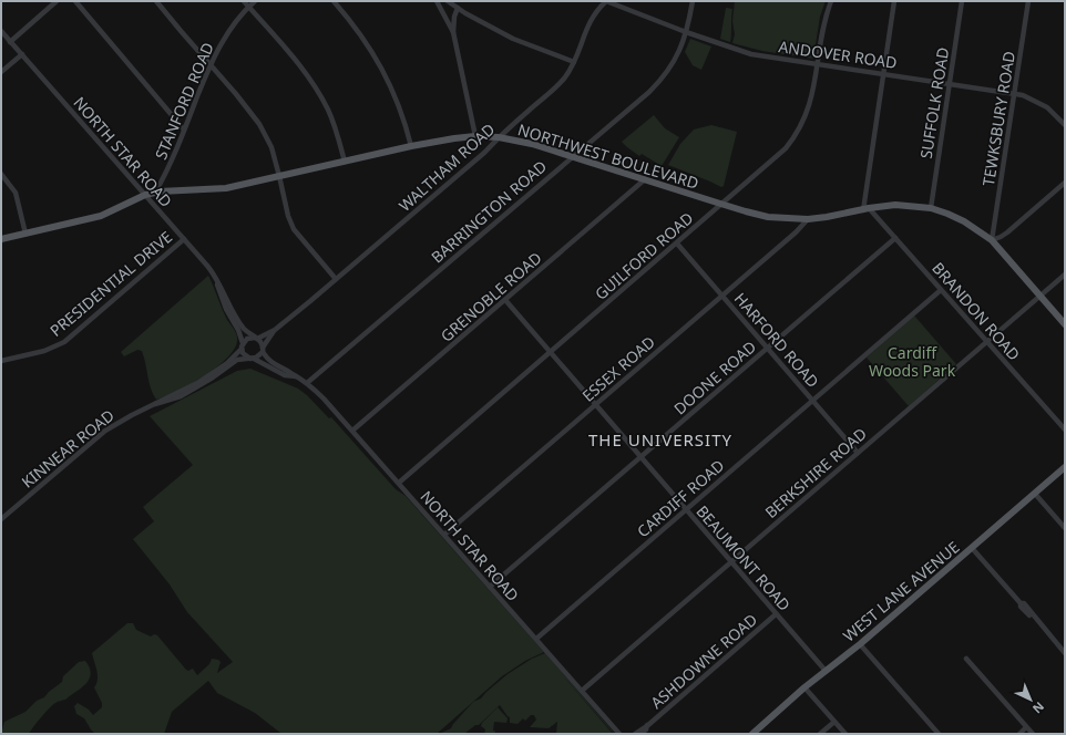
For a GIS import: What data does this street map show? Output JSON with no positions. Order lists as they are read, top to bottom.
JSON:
{
  "streets": {
    "main road": ["NORTHWEST BOULEVARD", "WEST LANE AVENUE"],
    "street": [
      "ANDOVER ROAD",
      "STANFORD ROAD",
      "SUFFOLK ROAD",
      "TEWKSBURY ROAD",
      "NORTH STAR ROAD",
      "WALTHAM ROAD",
      "BARRINGTON ROAD",
      "GUILFORD ROAD",
      "PRESIDENTIAL DRIVE",
      "GRENOBLE ROAD",
      "BRANDON ROAD",
      "HARFORD ROAD",
      "ESSEX ROAD",
      "DOONE ROAD",
      "KINNEAR ROAD",
      "BERKSHIRE ROAD",
      "CARDIFF ROAD",
      "BEAUMONT ROAD",
      "ASHDOWNE ROAD"
    ]
  },
  "crossings": [
    ["ANDOVER ROAD", "SUFFOLK ROAD"],
    ["ANDOVER ROAD", "TEWKSBURY ROAD"],
    ["ANDOVER ROAD", "WALTHAM ROAD"],
    ["ANDOVER ROAD", "BARRINGTON ROAD"],
    ["ANDOVER ROAD", "GUILFORD ROAD"],
    ["STANFORD ROAD", "NORTHWEST BOULEVARD"],
    ["SUFFOLK ROAD", "NORTHWEST BOULEVARD"],
    ["TEWKSBURY ROAD", "NORTHWEST BOULEVARD"],
    ["NORTH STAR ROAD", "NORTHWEST BOULEVARD"],
    ["NORTH STAR ROAD", "WALTHAM ROAD"],
    ["NORTH STAR ROAD", "BARRINGTON ROAD"],
    ["NORTH STAR ROAD", "GUILFORD ROAD"],
    ["NORTH STAR ROAD", "PRESIDENTIAL DRIVE"],
    ["NORTH STAR ROAD", "GRENOBLE ROAD"],
    ["NORTH STAR ROAD", "ESSEX ROAD"],
    ["NORTH STAR ROAD", "DOONE ROAD"],
    ["NORTH STAR ROAD", "KINNEAR ROAD"],
    ["NORTH STAR ROAD", "BERKSHIRE ROAD"],
    ["NORTH STAR ROAD", "CARDIFF ROAD"],
    ["NORTHWEST BOULEVARD", "WALTHAM ROAD"],
    ["NORTHWEST BOULEVARD", "BARRINGTON ROAD"],
    ["NORTHWEST BOULEVARD", "GUILFORD ROAD"],
    ["NORTHWEST BOULEVARD", "GRENOBLE ROAD"],
    ["NORTHWEST BOULEVARD", "BRANDON ROAD"],
    ["NORTHWEST BOULEVARD", "ESSEX ROAD"],
    ["NORTHWEST BOULEVARD", "BERKSHIRE ROAD"],
    ["WALTHAM ROAD", "KINNEAR ROAD"],
    ["GUILFORD ROAD", "HARFORD ROAD"],
    ["GUILFORD ROAD", "BEAUMONT ROAD"],
    ["GRENOBLE ROAD", "BEAUMONT ROAD"],
    ["BRANDON ROAD", "DOONE ROAD"],
    ["BRANDON ROAD", "BERKSHIRE ROAD"],
    ["BRANDON ROAD", "CARDIFF ROAD"],
    ["HARFORD ROAD", "ESSEX ROAD"],
    ["HARFORD ROAD", "DOONE ROAD"],
    ["HARFORD ROAD", "BERKSHIRE ROAD"],
    ["HARFORD ROAD", "CARDIFF ROAD"],
    ["ESSEX ROAD", "BEAUMONT ROAD"],
    ["DOONE ROAD", "BEAUMONT ROAD"],
    ["BERKSHIRE ROAD", "BEAUMONT ROAD"],
    ["CARDIFF ROAD", "BEAUMONT ROAD"],
    ["BEAUMONT ROAD", "WEST LANE AVENUE"],
    ["BEAUMONT ROAD", "ASHDOWNE ROAD"]
  ],
  "districts": ["THE UNIVERSITY"],
  "parks": ["Cardiff Woods Park"],
  "north": "bottom right"
}
